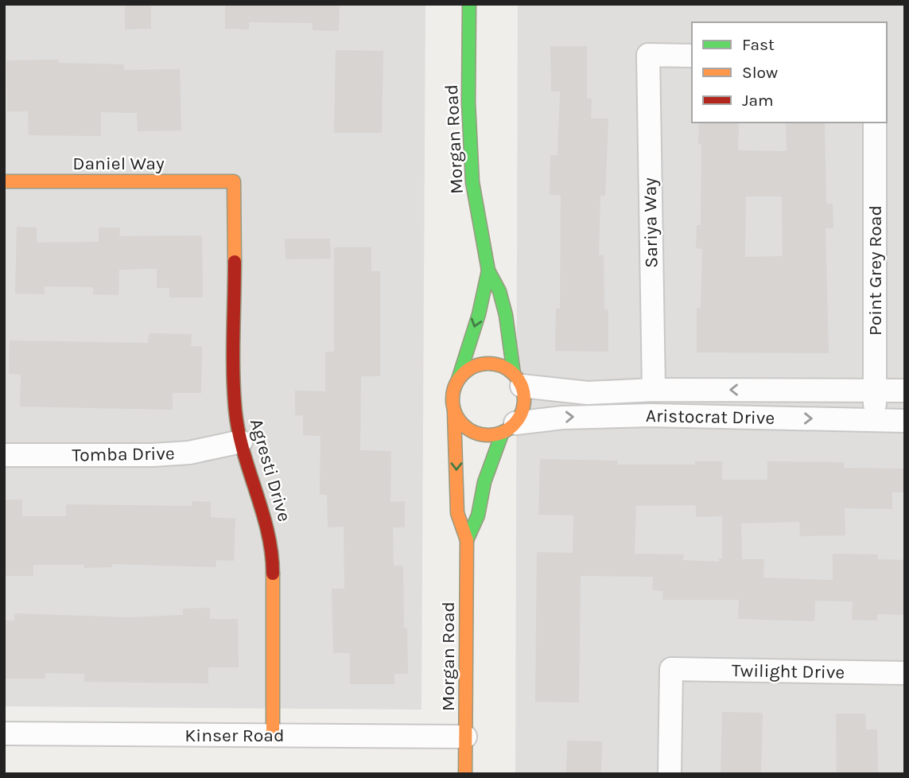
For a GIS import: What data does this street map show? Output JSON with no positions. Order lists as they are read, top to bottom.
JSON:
{
  "streets": {
    "street": [
      "Morgan Road",
      "Daniel Way",
      "Sariya Way",
      "Point Grey Road",
      "Aristocrat Drive",
      "Tomba Drive",
      "Agresti Drive",
      "Twilight Drive",
      "Kinser Road"
    ]
  },
  "crossings": [
    ["Morgan Road", "Aristocrat Drive"],
    ["Morgan Road", "Kinser Road"],
    ["Daniel Way", "Agresti Drive"],
    ["Sariya Way", "Aristocrat Drive"],
    ["Point Grey Road", "Aristocrat Drive"],
    ["Tomba Drive", "Agresti Drive"],
    ["Agresti Drive", "Kinser Road"]
  ],
  "legend": ["Fast", "Slow", "Jam"]
}
